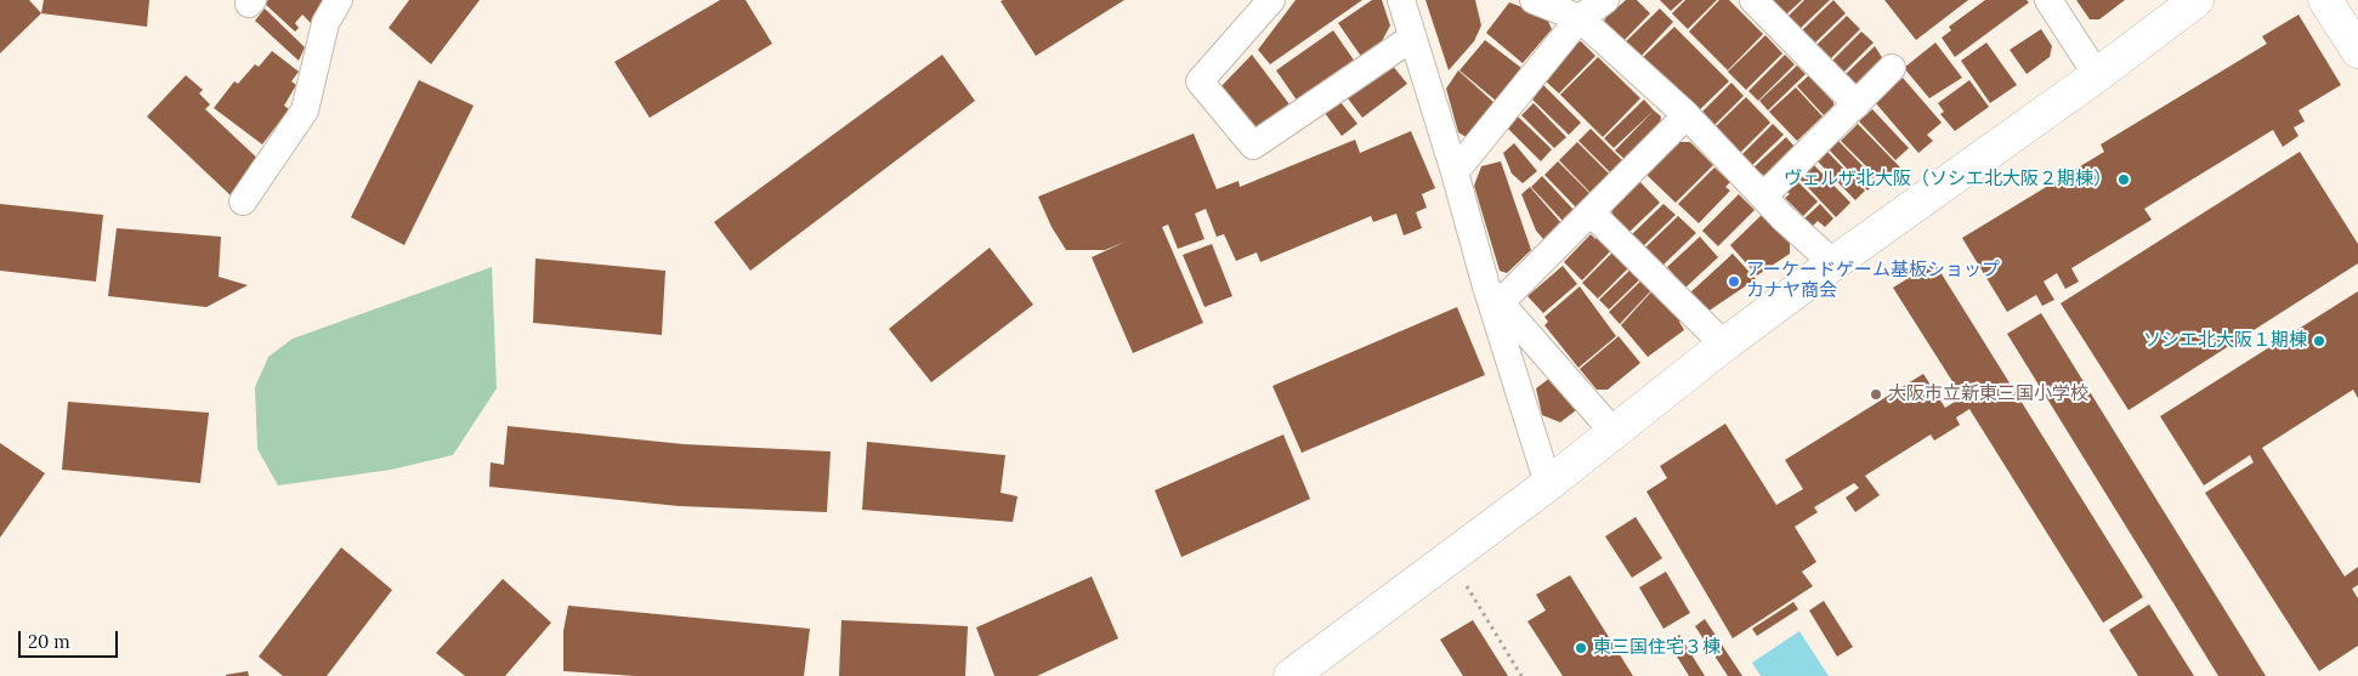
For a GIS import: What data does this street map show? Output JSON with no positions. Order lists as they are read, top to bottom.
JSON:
{
  "places": [
    "ヴェルザ北大阪（ソシエ北大阪２期棟）",
    "アーケードゲーム基板ショップ カナヤ商会",
    "ソシエ北大阪１期棟",
    "大阪市立新東三国小学校",
    "東三国住宅３棟"
  ],
  "scale_bar": "20 m"
}
